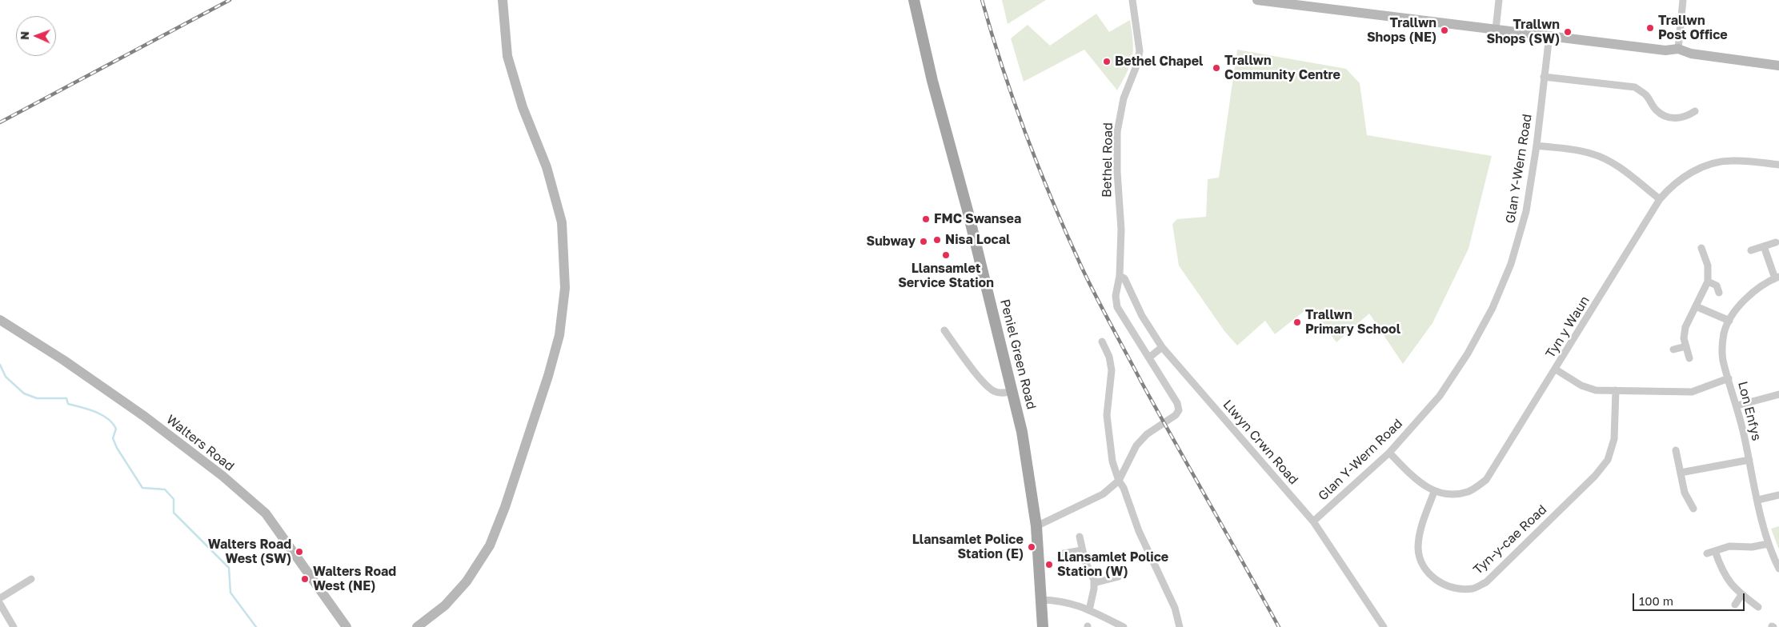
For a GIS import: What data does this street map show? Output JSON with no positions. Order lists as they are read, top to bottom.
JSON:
{
  "streets": {
    "main road": ["Peniel Green Road"],
    "street": [
      "Bethel Road",
      "Glan Y-Wern Road",
      "Tyn y Waun",
      "Lon Enfys",
      "Llwyn Crwn Road",
      "Walters Road",
      "Tyn-y-cae Road"
    ]
  },
  "crossings": [
    ["Bethel Road", "Llwyn Crwn Road"],
    ["Glan Y-Wern Road", "Tyn y Waun"],
    ["Glan Y-Wern Road", "Llwyn Crwn Road"],
    ["Tyn y Waun", "Tyn-y-cae Road"]
  ],
  "places": [
    "Trallwn Post Office",
    "Trallwn Shops (NE)",
    "Trallwn Shops (SW)",
    "Bethel Chapel",
    "Trallwn Community Centre",
    "FMC Swansea",
    "Nisa Local",
    "Subway",
    "Llansamlet Service Station",
    "Trallwn Primary School",
    "Llansamlet Police Station (E)",
    "Walters Road West (SW)",
    "Llansamlet Police Station (W)",
    "Walters Road West (NE)"
  ],
  "scale_bar": "100 m",
  "north": "left"
}
